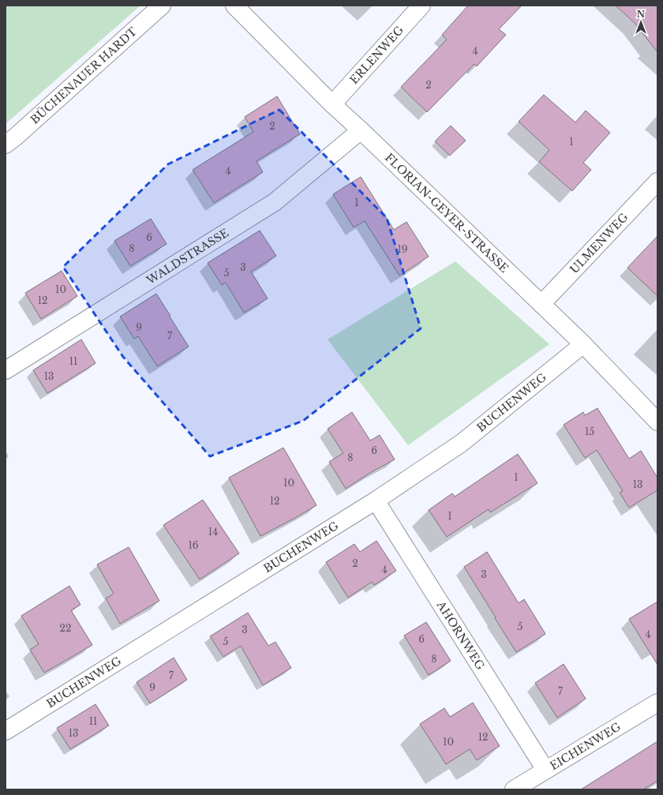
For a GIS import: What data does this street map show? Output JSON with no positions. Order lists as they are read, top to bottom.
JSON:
{
  "streets": {
    "street": [
      "ERLENWEG",
      "BÜCHENAUER HARDT",
      "FLORIAN-GEYER-STRASSE",
      "ULMENWEG",
      "WALDSTRASSE",
      "BUCHENWEG",
      "AHORNWEG",
      "EICHENWEG"
    ]
  },
  "crossings": [
    ["ERLENWEG", "FLORIAN-GEYER-STRASSE"],
    ["FLORIAN-GEYER-STRASSE", "ULMENWEG"],
    ["FLORIAN-GEYER-STRASSE", "WALDSTRASSE"],
    ["FLORIAN-GEYER-STRASSE", "BUCHENWEG"],
    ["BUCHENWEG", "AHORNWEG"],
    ["AHORNWEG", "EICHENWEG"]
  ],
  "house_numbers": [
    "4",
    "2",
    "2",
    "1",
    "4",
    "1",
    "6",
    "8",
    "19",
    "3",
    "5",
    "10",
    "12",
    "9",
    "7",
    "11",
    "13",
    "15",
    "6",
    "8",
    "1",
    "10",
    "13",
    "12",
    "1",
    "14",
    "16",
    "2",
    "4",
    "3",
    "5",
    "22",
    "3",
    "4",
    "6",
    "5",
    "8",
    "7",
    "9",
    "7",
    "11",
    "13",
    "12",
    "10"
  ],
  "north": "top"
}
